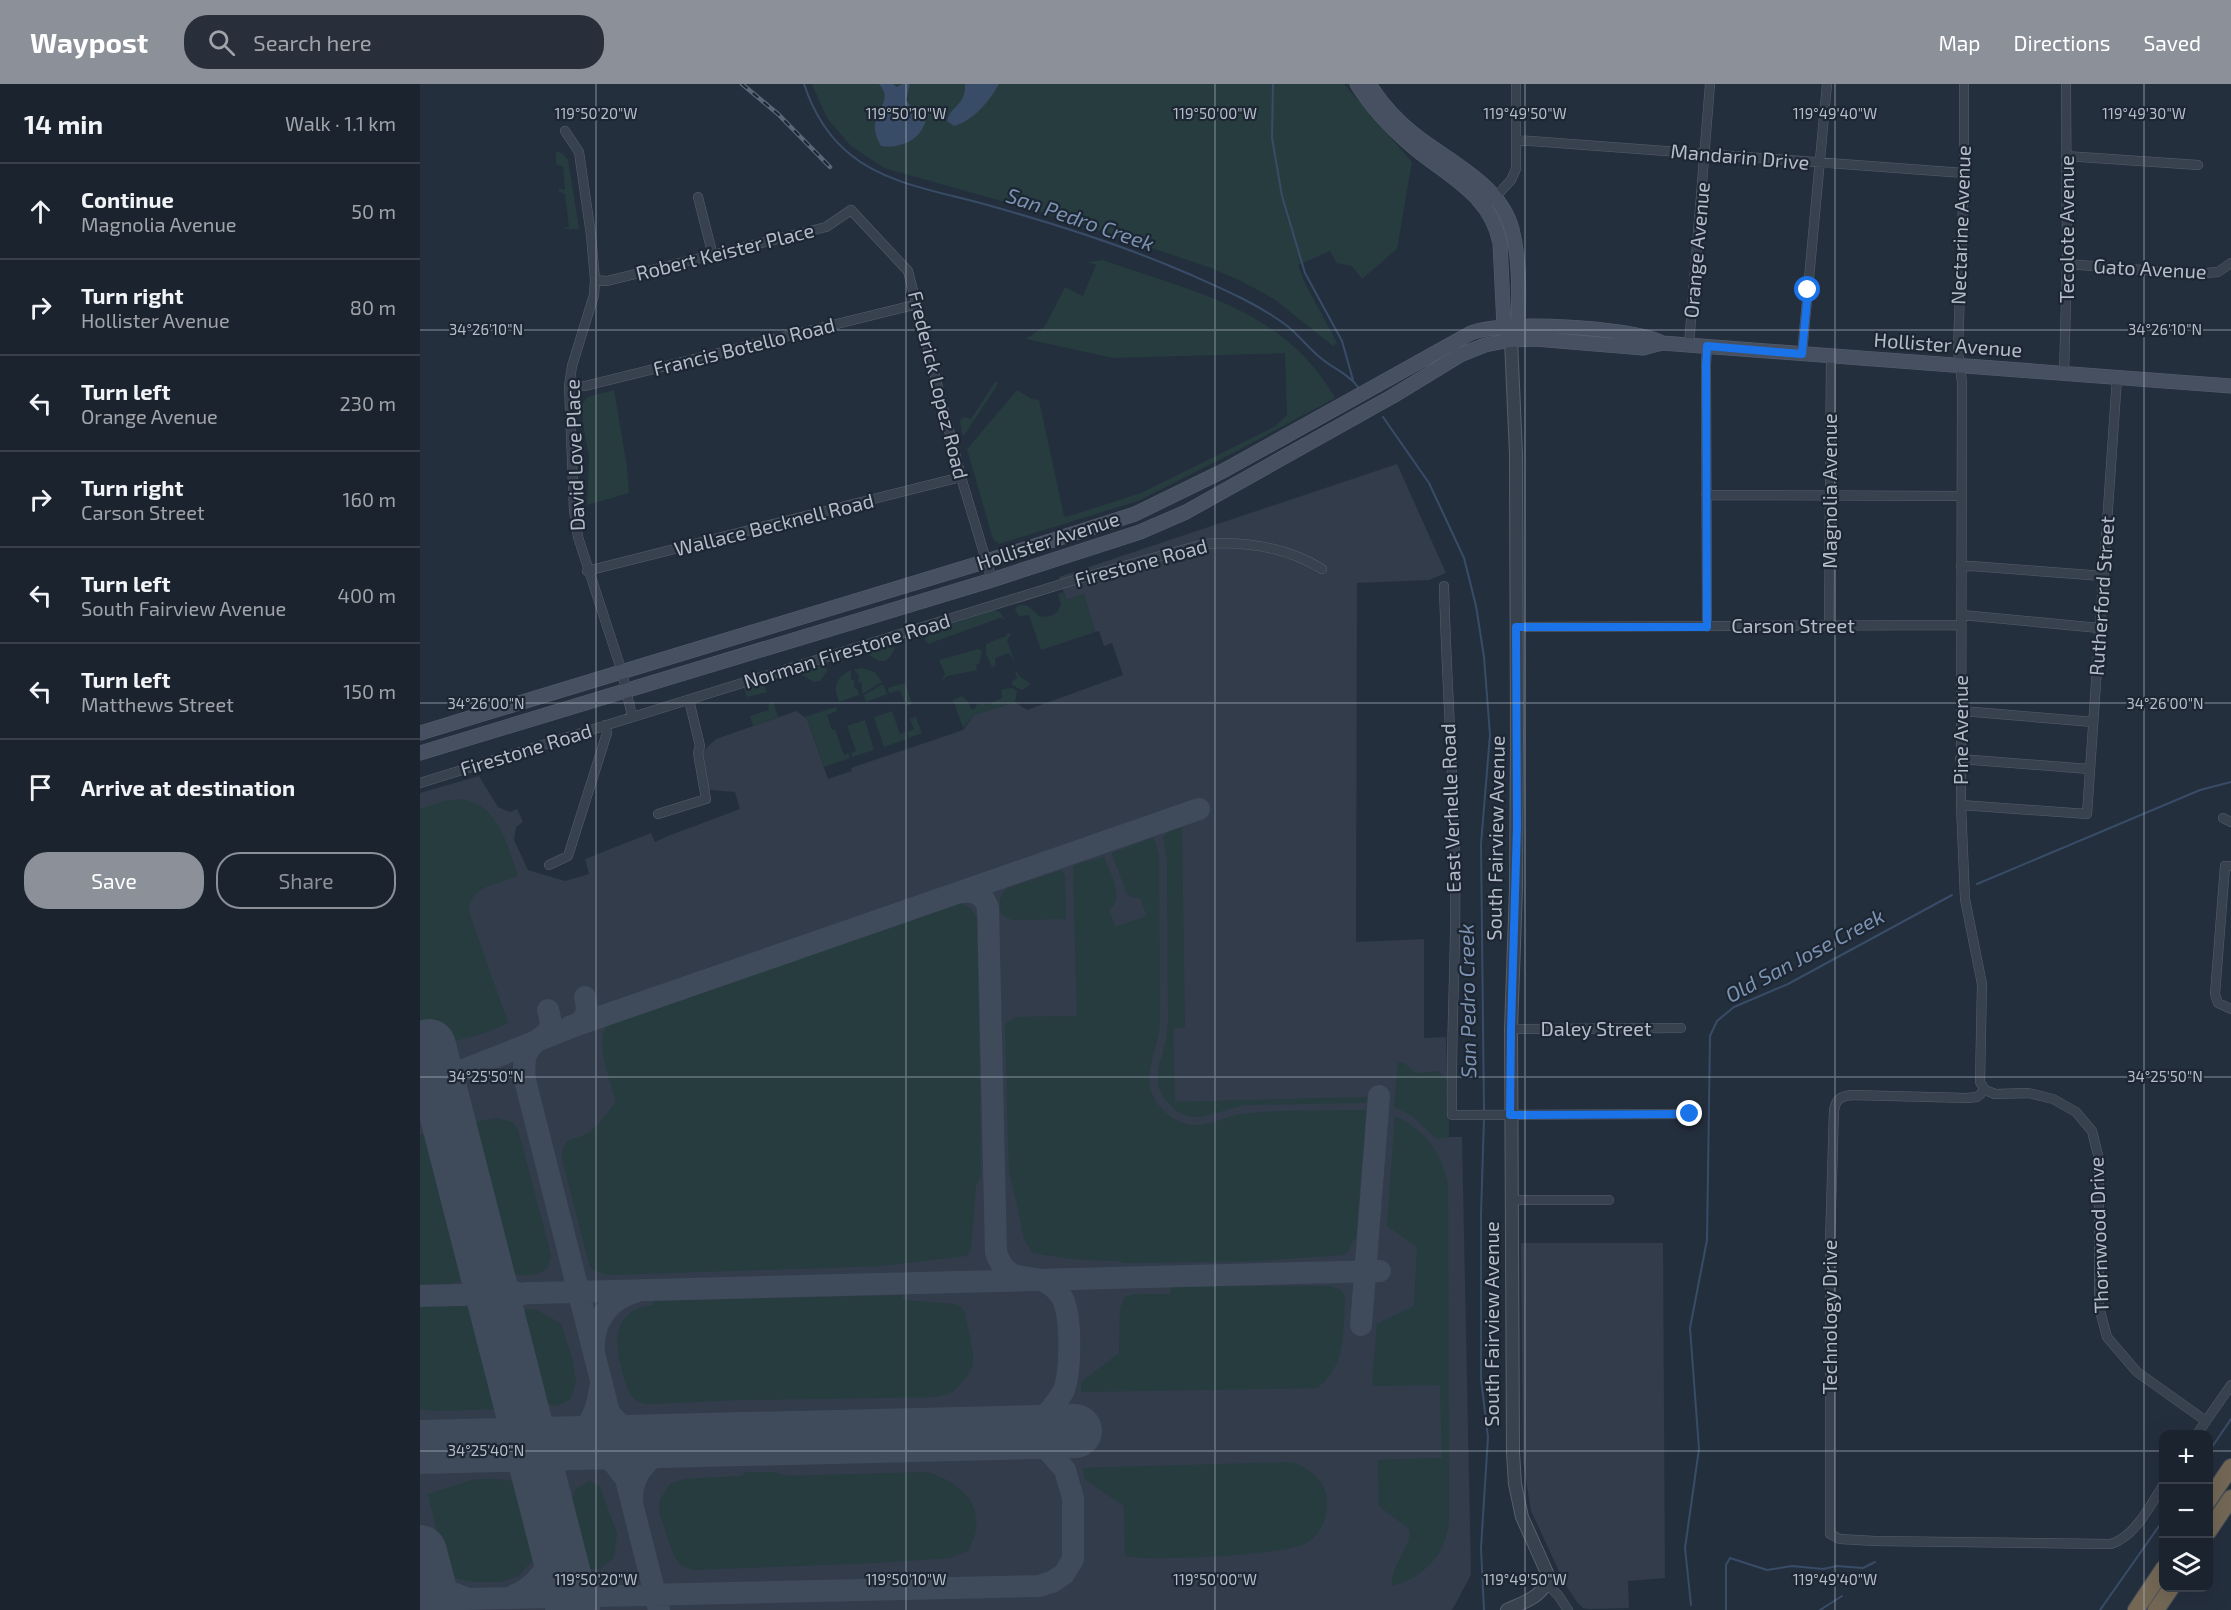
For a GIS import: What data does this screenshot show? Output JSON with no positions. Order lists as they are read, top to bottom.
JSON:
{
  "streets": {
    "main road": ["Hollister Avenue", "South Fairview Avenue"],
    "street": [
      "Mandarin Drive",
      "Nectarine Avenue",
      "Tecolote Avenue",
      "Orange Avenue",
      "Robert Keister Place",
      "Gato Avenue",
      "Francis Botello Road",
      "Frederick Lopez Road",
      "David Love Place",
      "Magnolia Avenue",
      "Wallace Becknell Road",
      "Firestone Road",
      "Rutherford Street",
      "Carson Street",
      "Norman Firestone Road",
      "Pine Avenue",
      "East Verhelle Road",
      "Daley Street",
      "Thornwood Drive",
      "Technology Drive"
    ]
  },
  "crossings": [
    ["Mandarin Drive", "Nectarine Avenue"],
    ["Mandarin Drive", "Orange Avenue"],
    ["Nectarine Avenue", "Hollister Avenue"],
    ["Nectarine Avenue", "Pine Avenue"],
    ["Tecolote Avenue", "Gato Avenue"],
    ["Tecolote Avenue", "Hollister Avenue"],
    ["Orange Avenue", "Hollister Avenue"],
    ["Orange Avenue", "Carson Street"],
    ["Robert Keister Place", "Frederick Lopez Road"],
    ["Robert Keister Place", "David Love Place"],
    ["Hollister Avenue", "Frederick Lopez Road"],
    ["Hollister Avenue", "David Love Place"],
    ["Hollister Avenue", "Magnolia Avenue"],
    ["Hollister Avenue", "Rutherford Street"],
    ["Hollister Avenue", "Pine Avenue"],
    ["Hollister Avenue", "South Fairview Avenue"],
    ["Francis Botello Road", "Frederick Lopez Road"],
    ["Francis Botello Road", "David Love Place"],
    ["Frederick Lopez Road", "Wallace Becknell Road"],
    ["David Love Place", "Wallace Becknell Road"],
    ["David Love Place", "Firestone Road"],
    ["David Love Place", "Norman Firestone Road"],
    ["Magnolia Avenue", "Carson Street"],
    ["Firestone Road", "Norman Firestone Road"],
    ["Rutherford Street", "Carson Street"],
    ["Rutherford Street", "Pine Avenue"],
    ["Carson Street", "Pine Avenue"],
    ["Carson Street", "South Fairview Avenue"],
    ["Pine Avenue", "Thornwood Drive"],
    ["East Verhelle Road", "South Fairview Avenue"],
    ["South Fairview Avenue", "Daley Street"],
    ["Thornwood Drive", "Technology Drive"]
  ],
  "water": ["San Pedro Creek", "Old San Jose Creek"],
  "page": {
    "header": "Waypost",
    "search": "Search here",
    "nav": ["Map", "Directions", "Saved"],
    "heading": ["14 min", "Walk · 1.1 km"],
    "list": [
      ["Continue", "Magnolia Avenue", "50 m"],
      ["Turn right", "Hollister Avenue", "80 m"],
      ["Turn left", "Orange Avenue", "230 m"],
      ["Turn right", "Carson Street", "160 m"],
      ["Turn left", "South Fairview Avenue", "400 m"],
      ["Turn left", "Matthews Street", "150 m"],
      "Arrive at destination"
    ],
    "buttons": ["Save", "Share"],
    "map_buttons": ["+", "−"]
  },
  "coordinates": [
    "119°50'20\"W",
    "119°50'10\"W",
    "119°50'00\"W",
    "119°49'50\"W",
    "119°49'40\"W",
    "119°49'30\"W",
    "34°26'10\"N",
    "34°26'00\"N",
    "34°25'50\"N",
    "34°25'40\"N"
  ]
}
